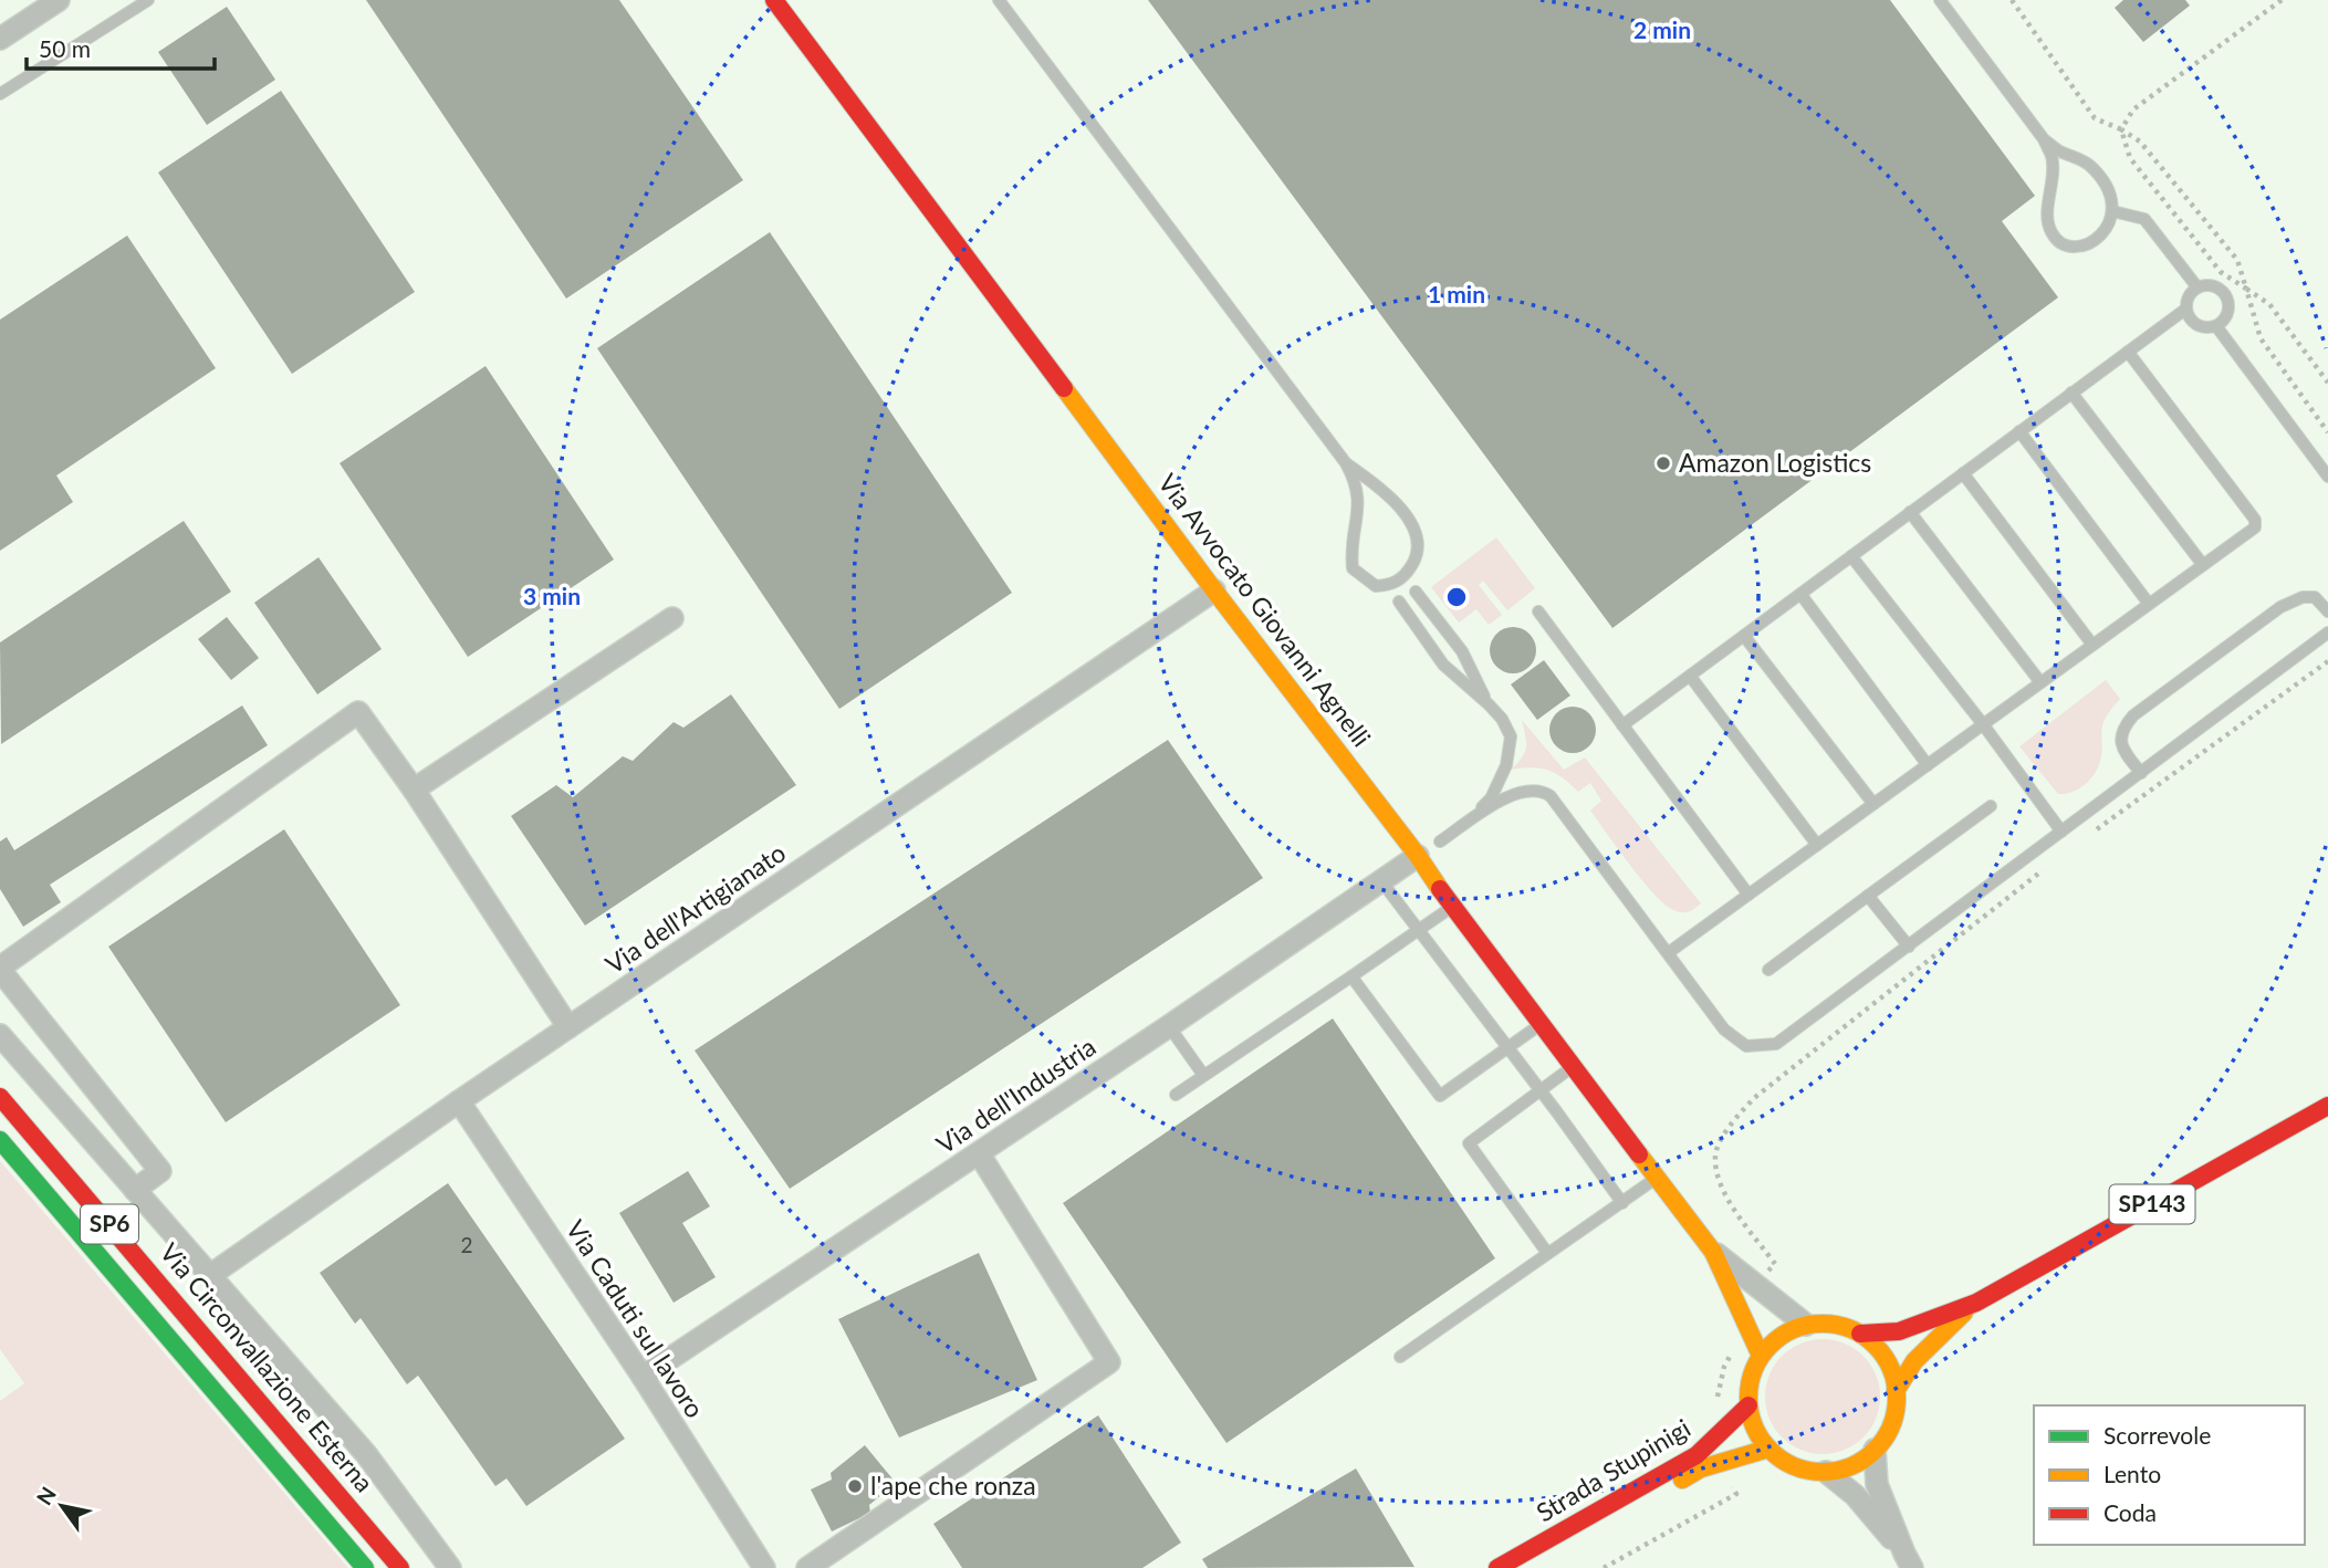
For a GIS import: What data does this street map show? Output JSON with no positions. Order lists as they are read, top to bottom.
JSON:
{
  "streets": {
    "main road": [
      "Via Avvocato Giovanni Agnelli",
      "SP143",
      "SP6",
      "Via Circonvallazione Esterna",
      "Strada Stupinigi"
    ],
    "street": ["Via dell'Artigianato", "Via dell'Industria", "Via Caduti sul lavoro"]
  },
  "crossings": [
    ["Via Avvocato Giovanni Agnelli", "Via dell'Artigianato"],
    ["Via Avvocato Giovanni Agnelli", "Via dell'Industria"],
    ["Via Avvocato Giovanni Agnelli", "SP143"],
    ["Via Avvocato Giovanni Agnelli", "Strada Stupinigi"],
    ["Via dell'Artigianato", "Via Caduti sul lavoro"],
    ["Via dell'Artigianato", "Via Circonvallazione Esterna"],
    ["Via dell'Industria", "Via Caduti sul lavoro"],
    ["SP143", "Strada Stupinigi"]
  ],
  "places": ["Amazon Logistics", "l'ape che ronza"],
  "house_numbers": ["2"],
  "legend": ["Scorrevole", "Lento", "Coda"],
  "scale_bar": "50 m",
  "north": "top left",
  "rings": ["2 min", "1 min", "3 min"]
}
